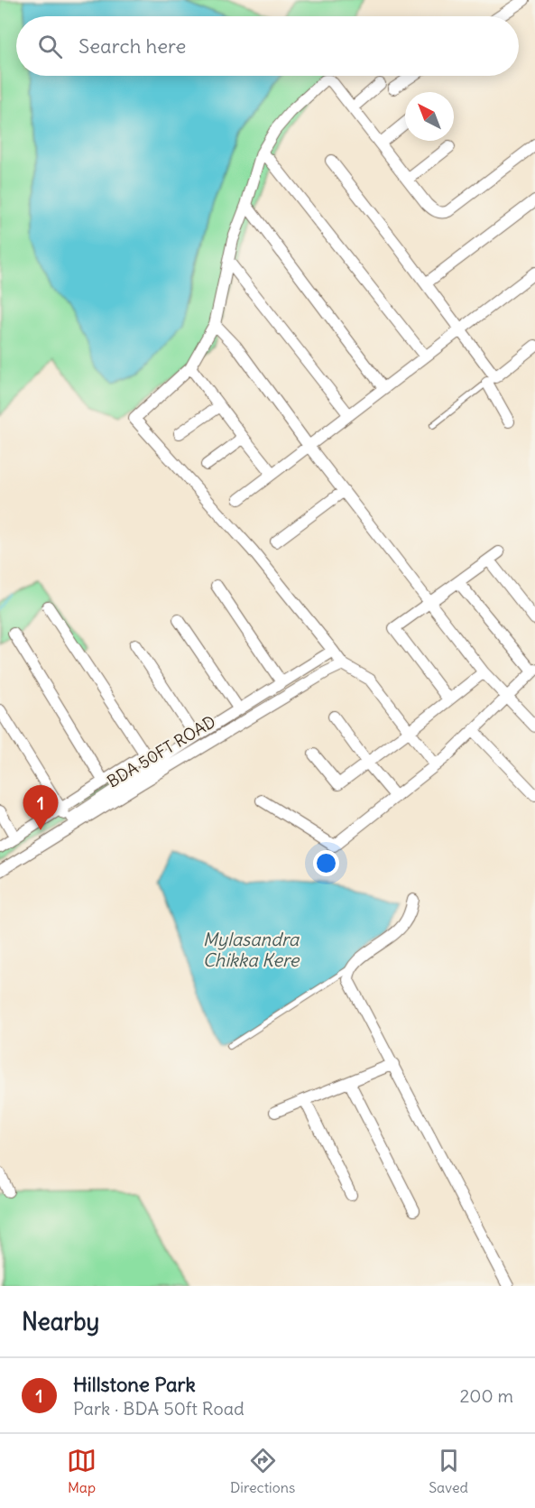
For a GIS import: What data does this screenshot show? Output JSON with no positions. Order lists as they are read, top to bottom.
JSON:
{
  "streets": {
    "street": ["BDA 50FT ROAD"]
  },
  "water": ["Mylasandra Chikka Kere"],
  "north": "top left",
  "page": {
    "search": "Search here",
    "pins": "1",
    "heading": "Nearby",
    "list": [
      {
        "mark": "1",
        "name": "Hillstone Park",
        "note": "Park · BDA 50ft Road",
        "value": "200 m"
      }
    ],
    "nav": ["Map", "Directions", "Saved"]
  }
}
